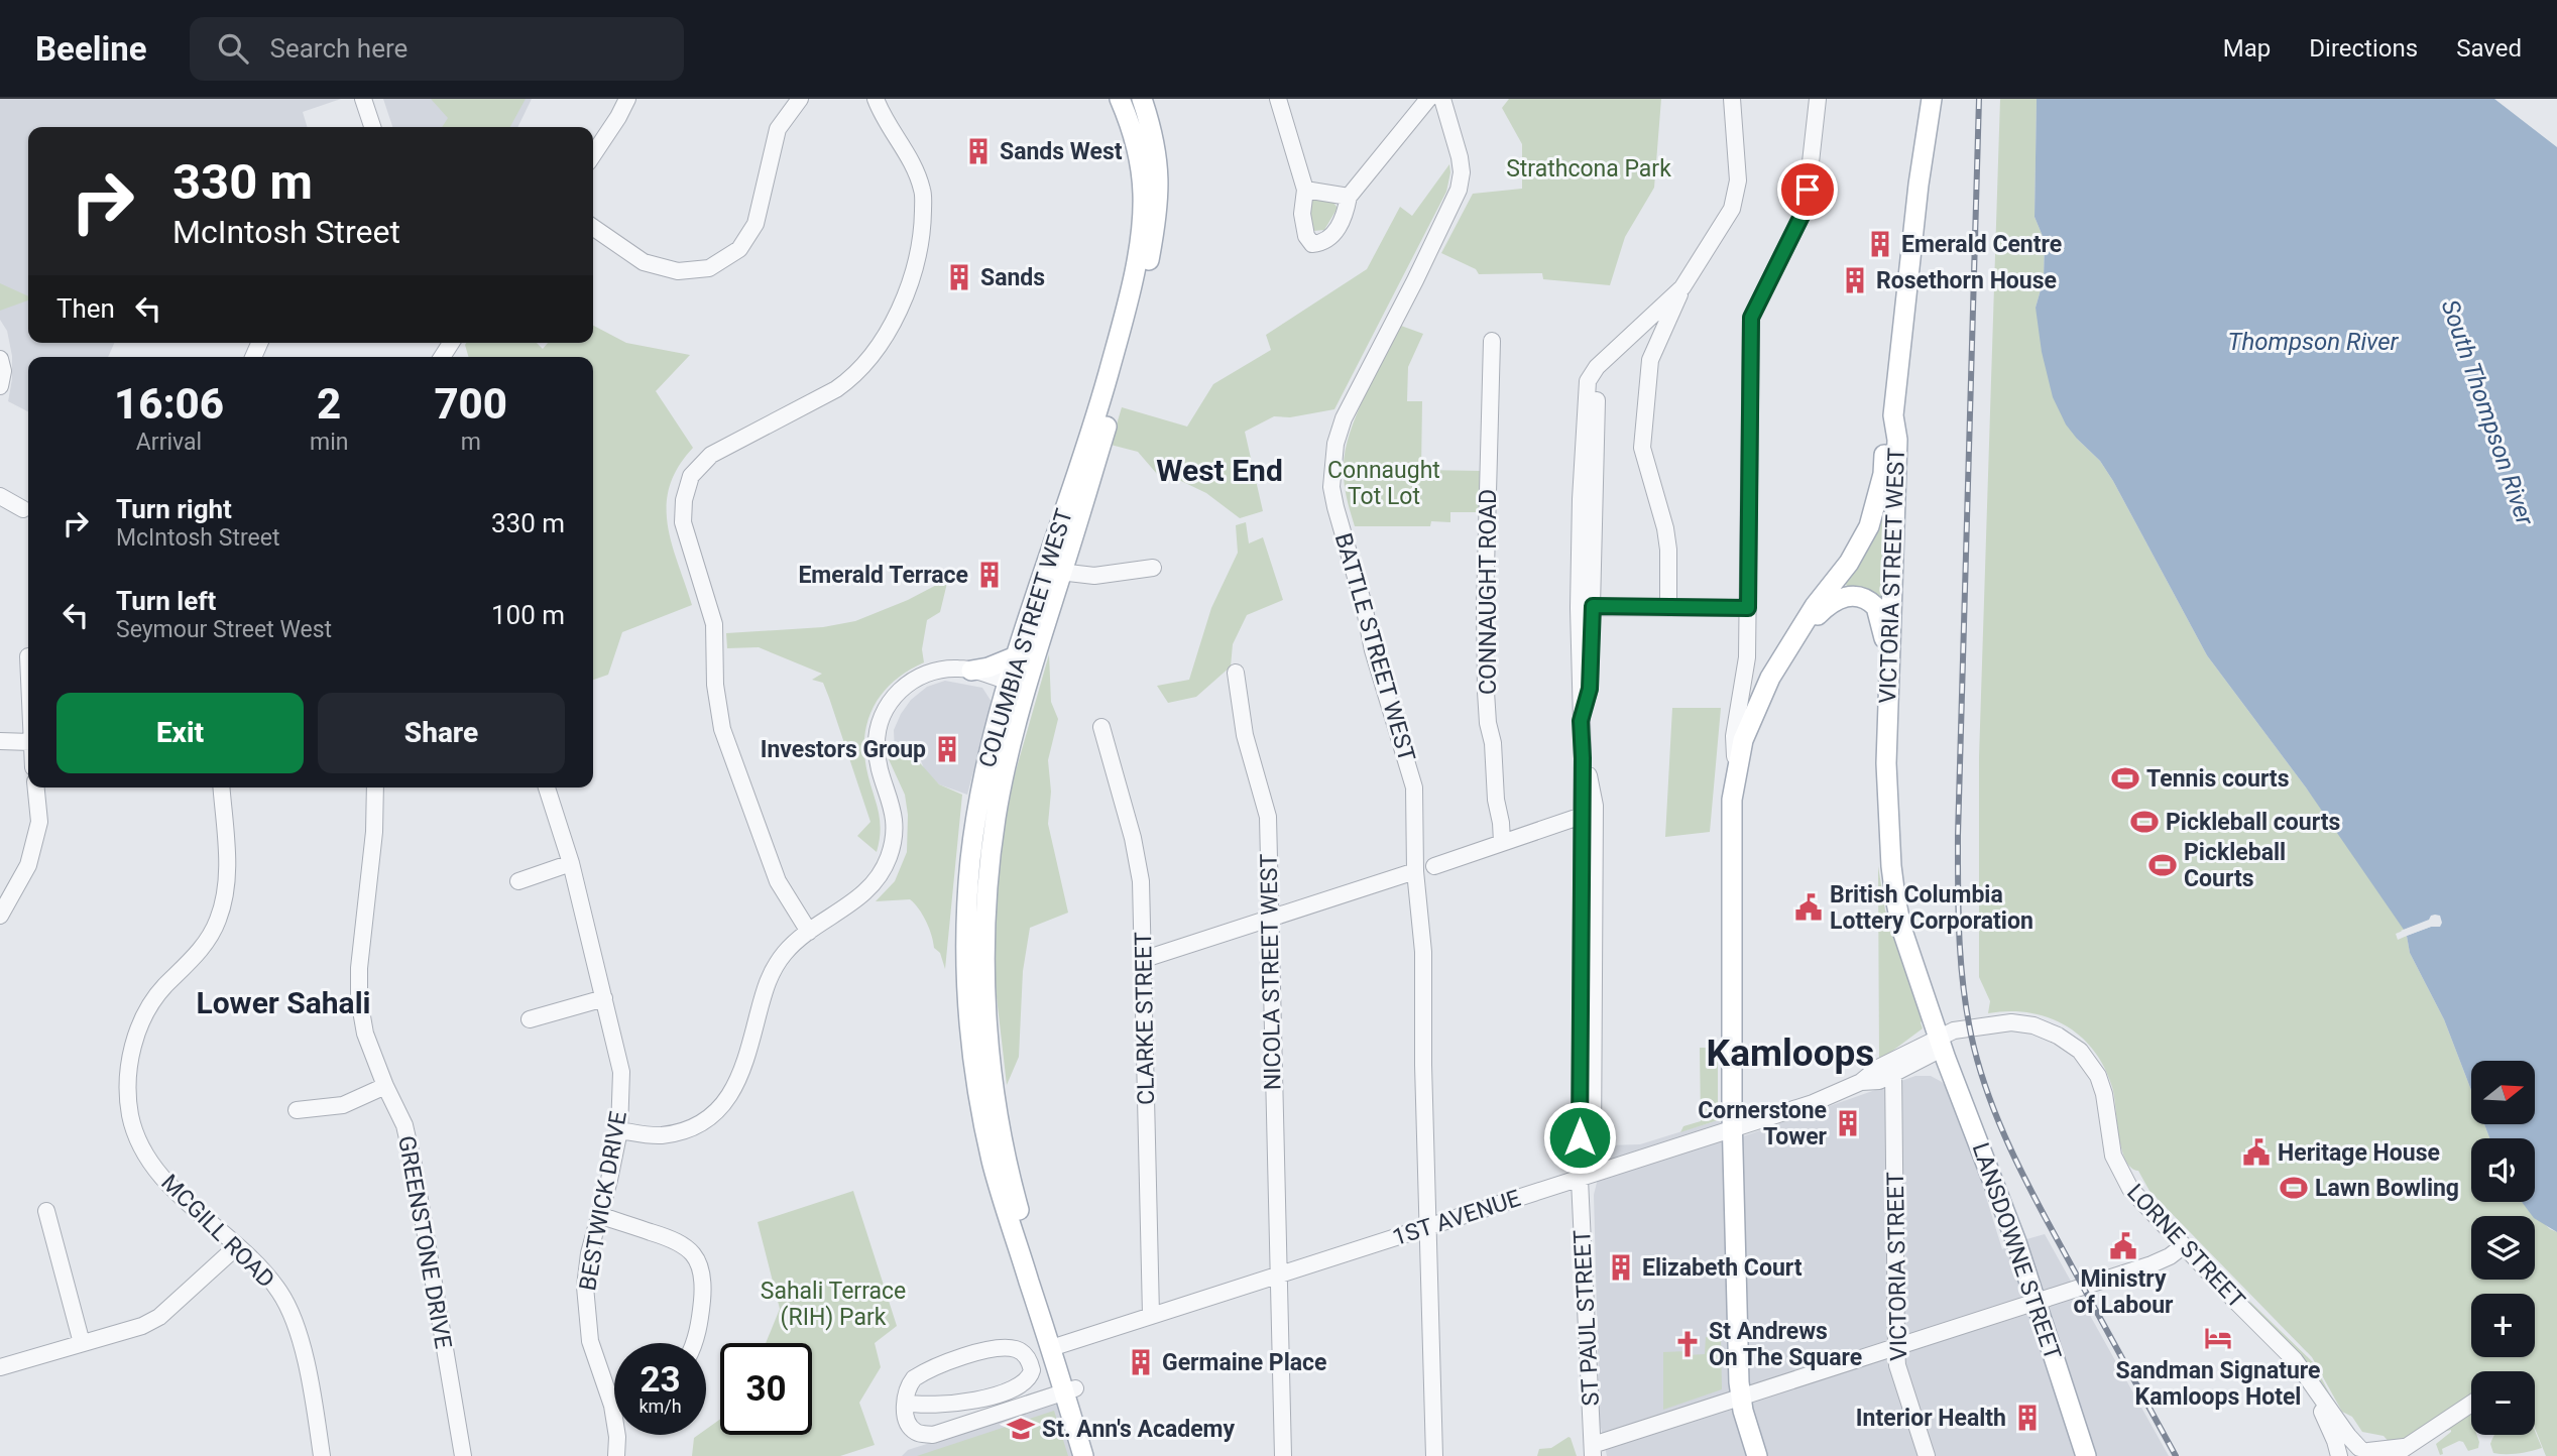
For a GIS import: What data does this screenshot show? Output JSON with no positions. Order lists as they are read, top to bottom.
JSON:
{
  "streets": {
    "main road": ["VICTORIA STREET WEST", "COLUMBIA STREET WEST", "LANSDOWNE STREET"],
    "street": [
      "CONNAUGHT ROAD",
      "BATTLE STREET WEST",
      "NICOLA STREET WEST",
      "CLARKE STREET",
      "BESTWICK DRIVE",
      "1ST AVENUE",
      "MCGILL ROAD",
      "GREENSTONE DRIVE",
      "LORNE STREET",
      "VICTORIA STREET",
      "ST PAUL STREET"
    ]
  },
  "crossings": [
    ["VICTORIA STREET WEST", "1ST AVENUE"],
    ["VICTORIA STREET WEST", "LORNE STREET"],
    ["VICTORIA STREET WEST", "LANSDOWNE STREET"],
    ["COLUMBIA STREET WEST", "1ST AVENUE"],
    ["BATTLE STREET WEST", "1ST AVENUE"],
    ["NICOLA STREET WEST", "1ST AVENUE"],
    ["CLARKE STREET", "1ST AVENUE"],
    ["1ST AVENUE", "LORNE STREET"],
    ["1ST AVENUE", "LANSDOWNE STREET"],
    ["1ST AVENUE", "VICTORIA STREET"],
    ["1ST AVENUE", "ST PAUL STREET"],
    ["LORNE STREET", "LANSDOWNE STREET"]
  ],
  "districts": ["West End", "Lower Sahali", "Kamloops"],
  "water": ["Thompson River", "South Thompson River"],
  "parks": ["Strathcona Park", "Connaught Tot Lot", "Sahali Terrace (RIH) Park"],
  "places": {
    "building": [
      "Sands West",
      "Emerald Centre",
      "Sands",
      "Rosethorn House",
      "Emerald Terrace",
      "Investors Group",
      "Cornerstone Tower",
      "Elizabeth Court",
      "Germaine Place",
      "Interior Health"
    ],
    "sports": [
      "Tennis courts",
      "Pickleball courts",
      "Pickleball Courts",
      "Lawn Bowling"
    ],
    "public building": ["British Columbia Lottery Corporation", "Heritage House", "Ministry of Labour"],
    "hotel": ["Sandman Signature Kamloops Hotel"],
    "church": ["St Andrews On The Square"],
    "school or university": ["St. Ann's Academy"]
  },
  "north": "right",
  "page": {
    "header": "Beeline",
    "search": "Search here",
    "nav": ["Map", "Directions", "Saved"],
    "turn": ["330 m", "McIntosh Street"],
    "then": "Then",
    "eta": [
      "16:06",
      "Arrival",
      "2",
      "min",
      "700",
      "m"
    ],
    "list": [
      {
        "name": "Turn right",
        "note": "McIntosh Street",
        "value": "330 m"
      },
      {
        "name": "Turn left",
        "note": "Seymour Street West",
        "value": "100 m"
      }
    ],
    "buttons": ["Exit", "Share"],
    "map_buttons": ["+", "−"],
    "speed": "23 km/h",
    "limit": "30"
  }
}
